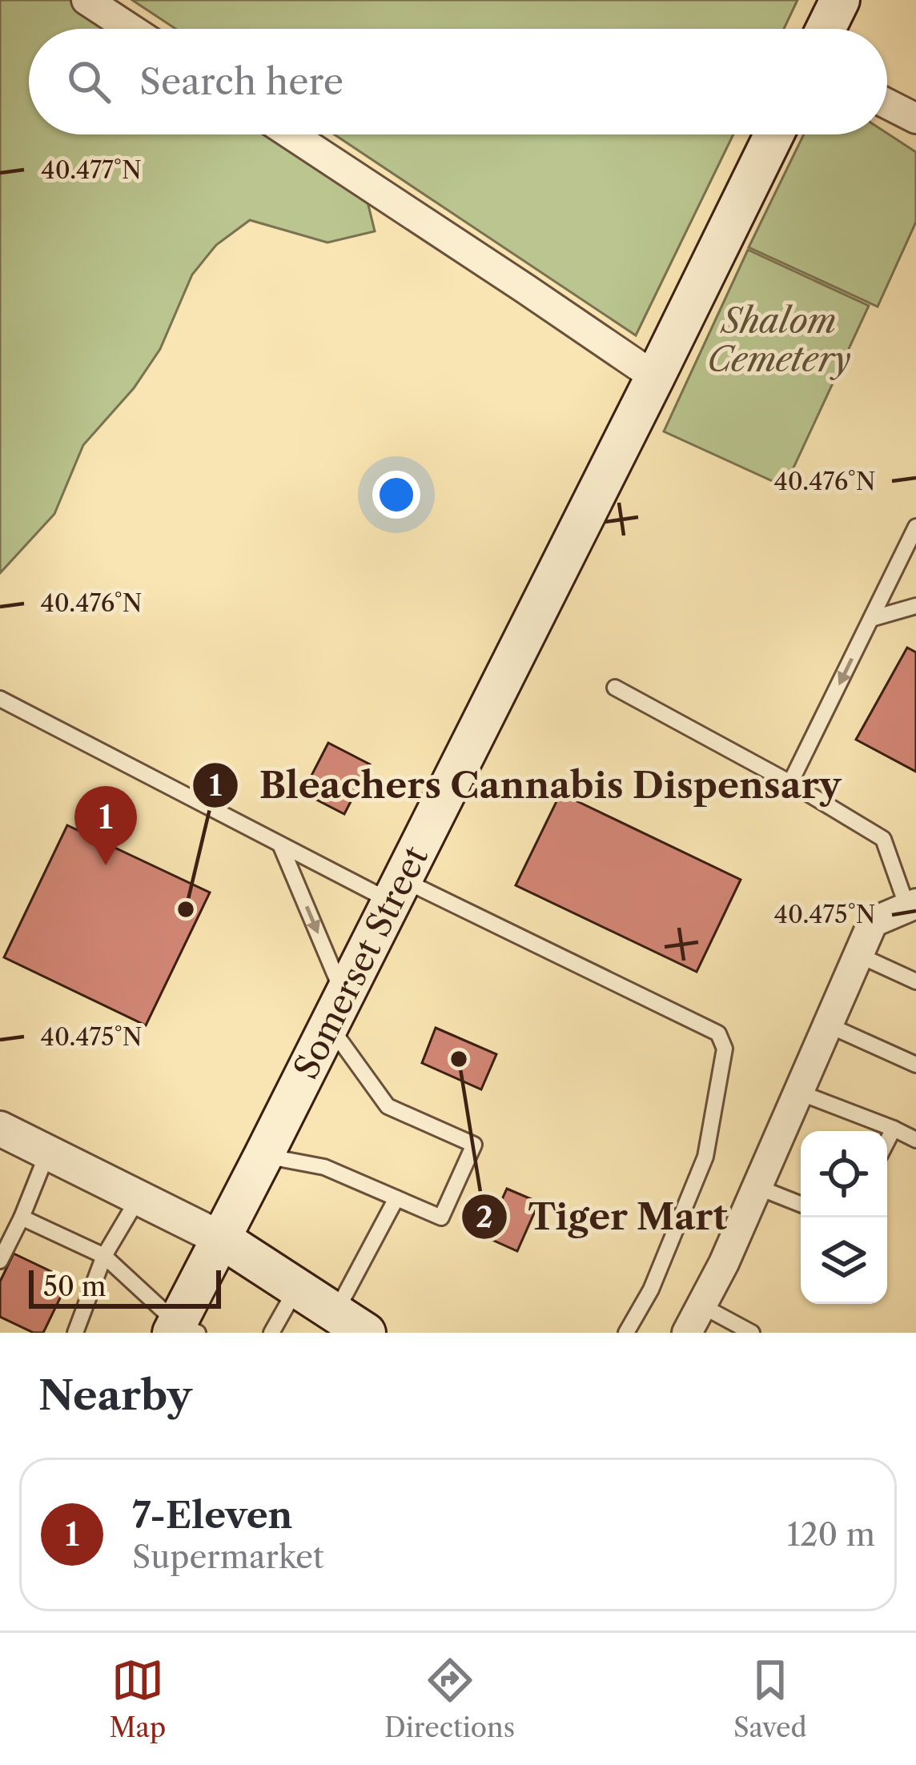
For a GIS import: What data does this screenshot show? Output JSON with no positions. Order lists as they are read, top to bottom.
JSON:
{
  "streets": {
    "main road": ["Somerset Street"]
  },
  "parks": ["Shalom Cemetery"],
  "places": ["Bleachers Cannabis Dispensary", "Tiger Mart"],
  "scale_bar": "50 m",
  "page": {
    "search": "Search here",
    "pins": "1",
    "scale": "50 m",
    "heading": "Nearby",
    "list": [
      {
        "mark": "1",
        "name": "7-Eleven",
        "note": "Supermarket",
        "value": "120 m"
      }
    ],
    "nav": ["Map", "Directions", "Saved"]
  },
  "coordinates": ["40.477°N", "40.476°N", "40.475°N"]
}
